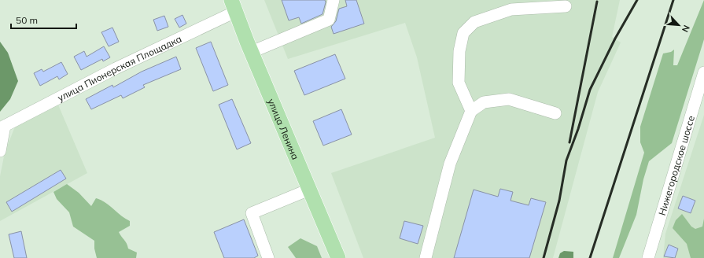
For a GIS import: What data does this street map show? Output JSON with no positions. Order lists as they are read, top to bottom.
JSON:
{
  "streets": {
    "main road": ["улица Ленина"],
    "street": ["улица Пионерская Площадка", "Нижегородское шоссе"]
  },
  "crossings": [
    ["улица Пионерская Площадка", "улица Ленина"]
  ],
  "scale_bar": "50 m",
  "north": "bottom right"
}
